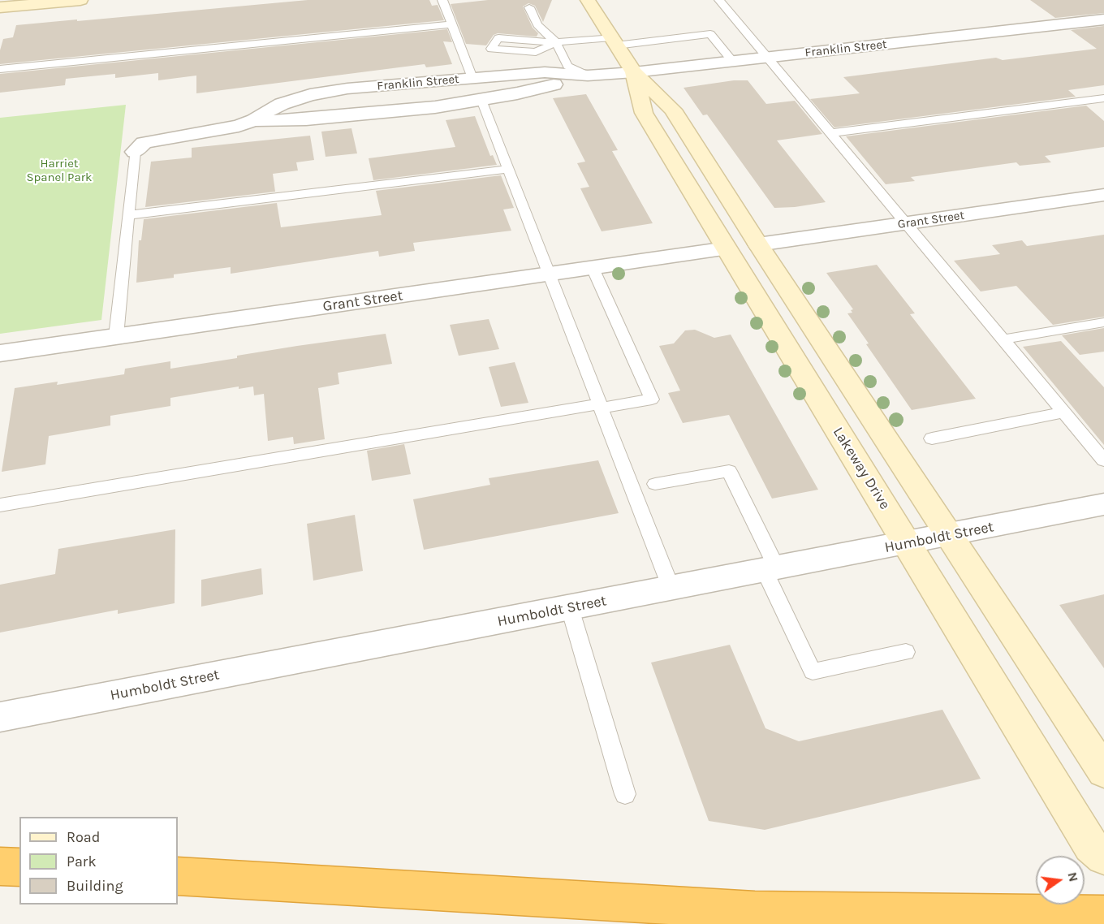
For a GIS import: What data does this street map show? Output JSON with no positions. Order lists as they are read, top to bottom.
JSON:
{
  "streets": {
    "main road": ["Lakeway Drive"],
    "street": ["Franklin Street", "Grant Street", "Humboldt Street"]
  },
  "crossings": [
    ["Franklin Street", "Lakeway Drive"],
    ["Grant Street", "Lakeway Drive"],
    ["Lakeway Drive", "Humboldt Street"]
  ],
  "parks": ["Harriet Spanel Park"],
  "legend": ["Road", "Park", "Building"],
  "north": "right"
}
